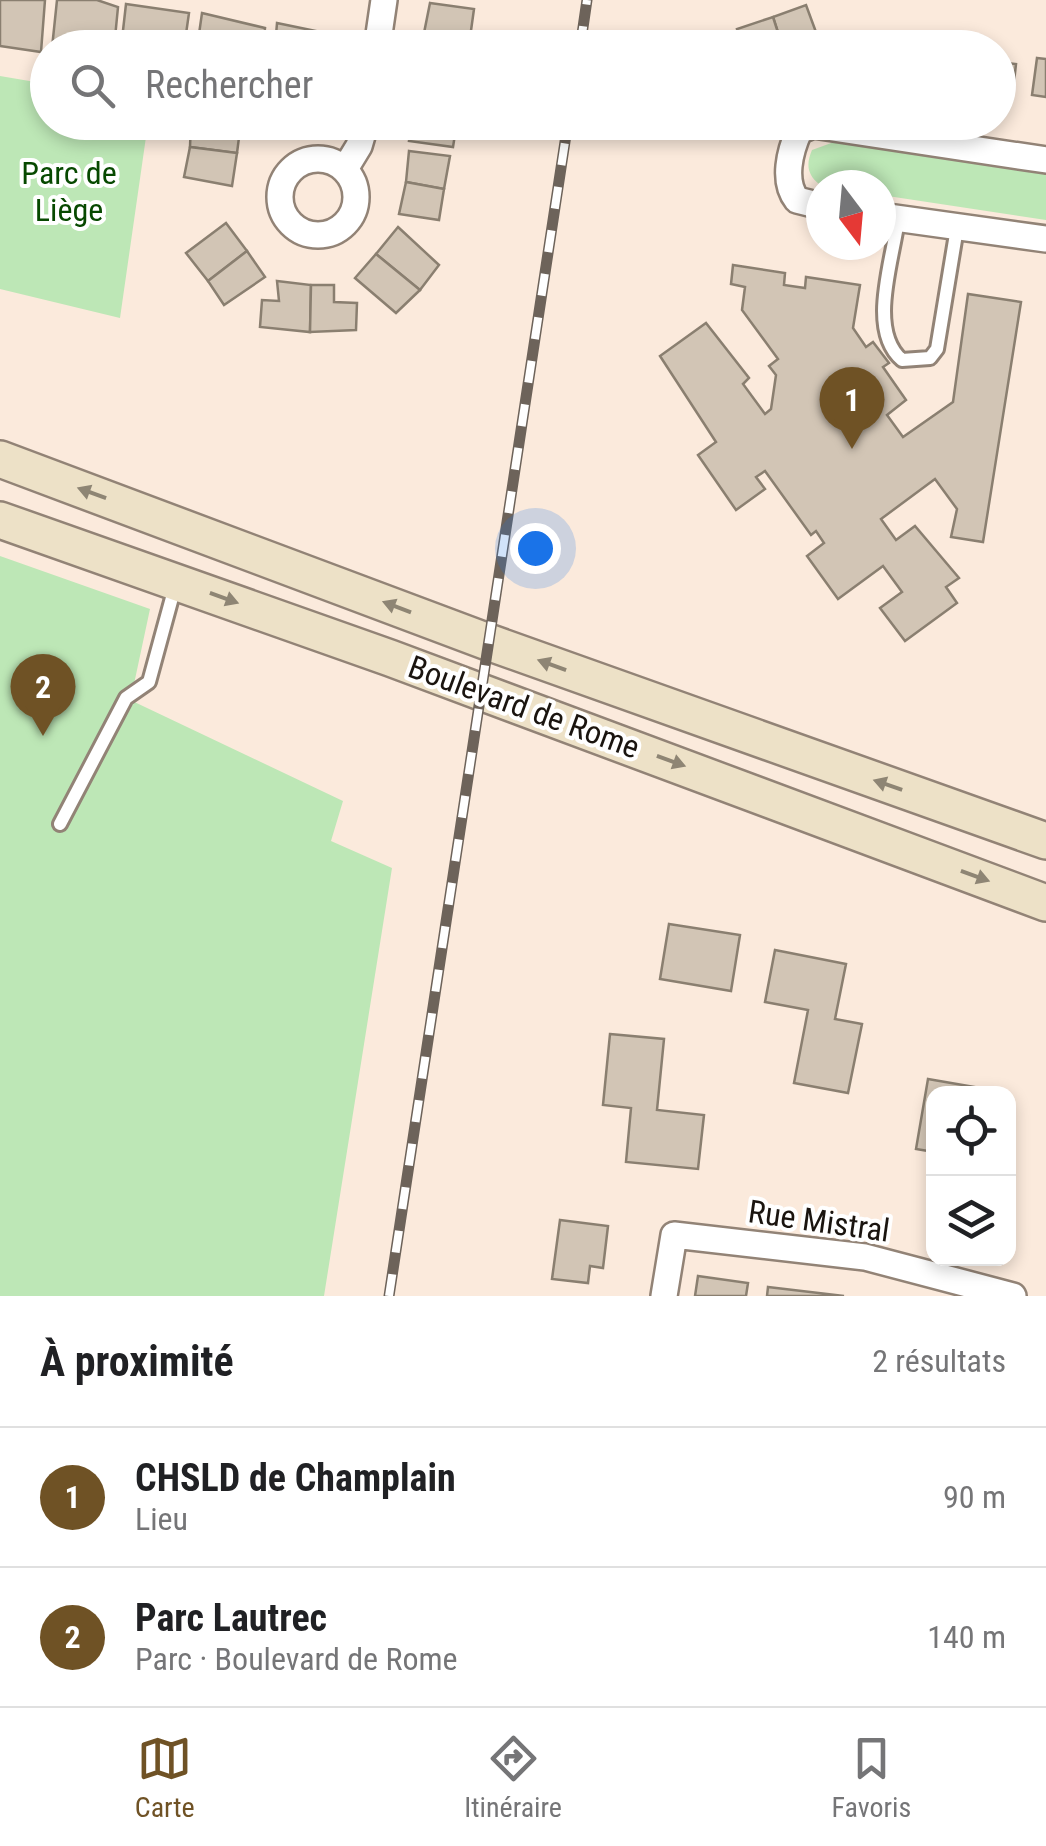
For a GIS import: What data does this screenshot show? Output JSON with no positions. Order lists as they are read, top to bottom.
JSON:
{
  "streets": {
    "main road": ["Boulevard de Rome"],
    "street": ["Rue Mistral"]
  },
  "parks": ["Parc de Liège"],
  "north": "bottom",
  "page": {
    "search": "Rechercher",
    "pins": ["1", "2"],
    "heading": ["À proximité", "2 résultats"],
    "list": [
      {
        "mark": "1",
        "name": "CHSLD de Champlain",
        "note": "Lieu",
        "value": "90 m"
      },
      {
        "mark": "2",
        "name": "Parc Lautrec",
        "note": "Parc · Boulevard de Rome",
        "value": "140 m"
      }
    ],
    "nav": ["Carte", "Itinéraire", "Favoris"]
  }
}
